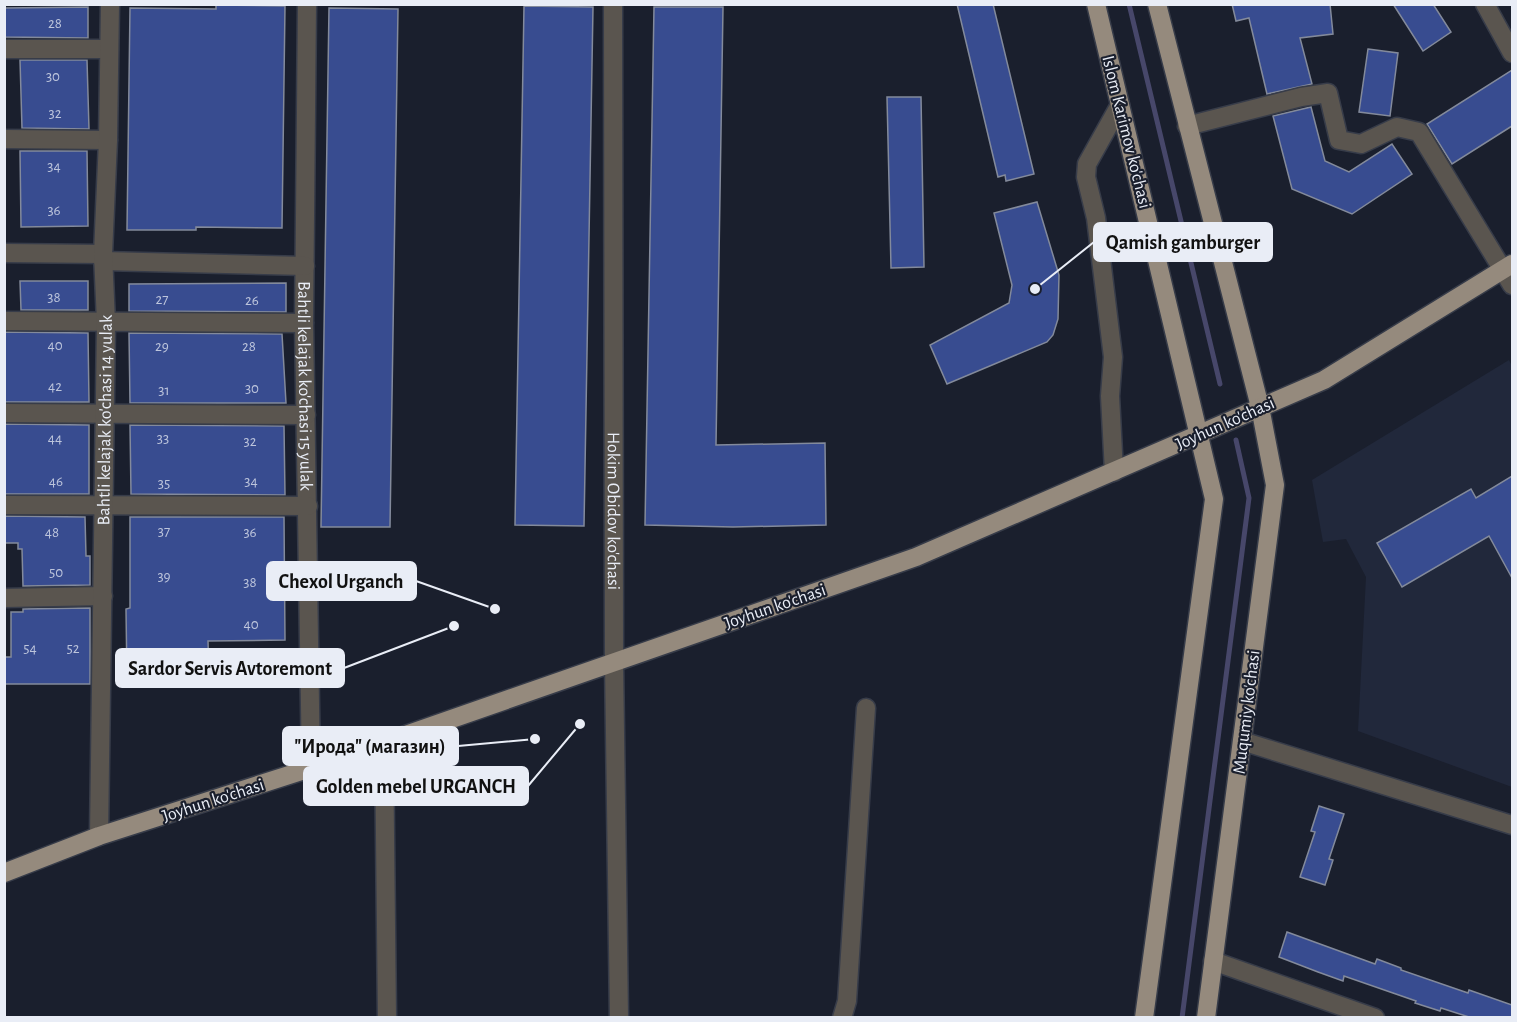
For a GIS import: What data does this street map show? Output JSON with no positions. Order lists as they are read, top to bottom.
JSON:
{
  "streets": {
    "main road": ["Islom Karimov ko'chasi", "Joyhun ko'chasi", "Muqumiy ko'chasi"],
    "street": ["Bahtli kelajak ko'chasi 15 yulak", "Bahtli kelajak ko'chasi 14 yulak", "Hokim Obidov ko'chasi"]
  },
  "crossings": [
    ["Islom Karimov ko'chasi", "Joyhun ko'chasi"],
    ["Bahtli kelajak ko'chasi 15 yulak", "Joyhun ko'chasi"],
    ["Bahtli kelajak ko'chasi 14 yulak", "Joyhun ko'chasi"],
    ["Joyhun ko'chasi", "Hokim Obidov ko'chasi"],
    ["Joyhun ko'chasi", "Muqumiy ko'chasi"]
  ],
  "places": [
    "Qamish gamburger",
    "Chexol Urganch",
    "Sardor Servis Avtoremont",
    "Golden mebel URGANCH",
    "\"Ирода\" (магазин)"
  ],
  "house_numbers": [
    "28",
    "30",
    "32",
    "34",
    "36",
    "38",
    "27",
    "26",
    "40",
    "29",
    "28",
    "42",
    "30",
    "31",
    "44",
    "33",
    "32",
    "46",
    "34",
    "35",
    "37",
    "48",
    "36",
    "50",
    "39",
    "38",
    "40",
    "54",
    "52"
  ]
}
